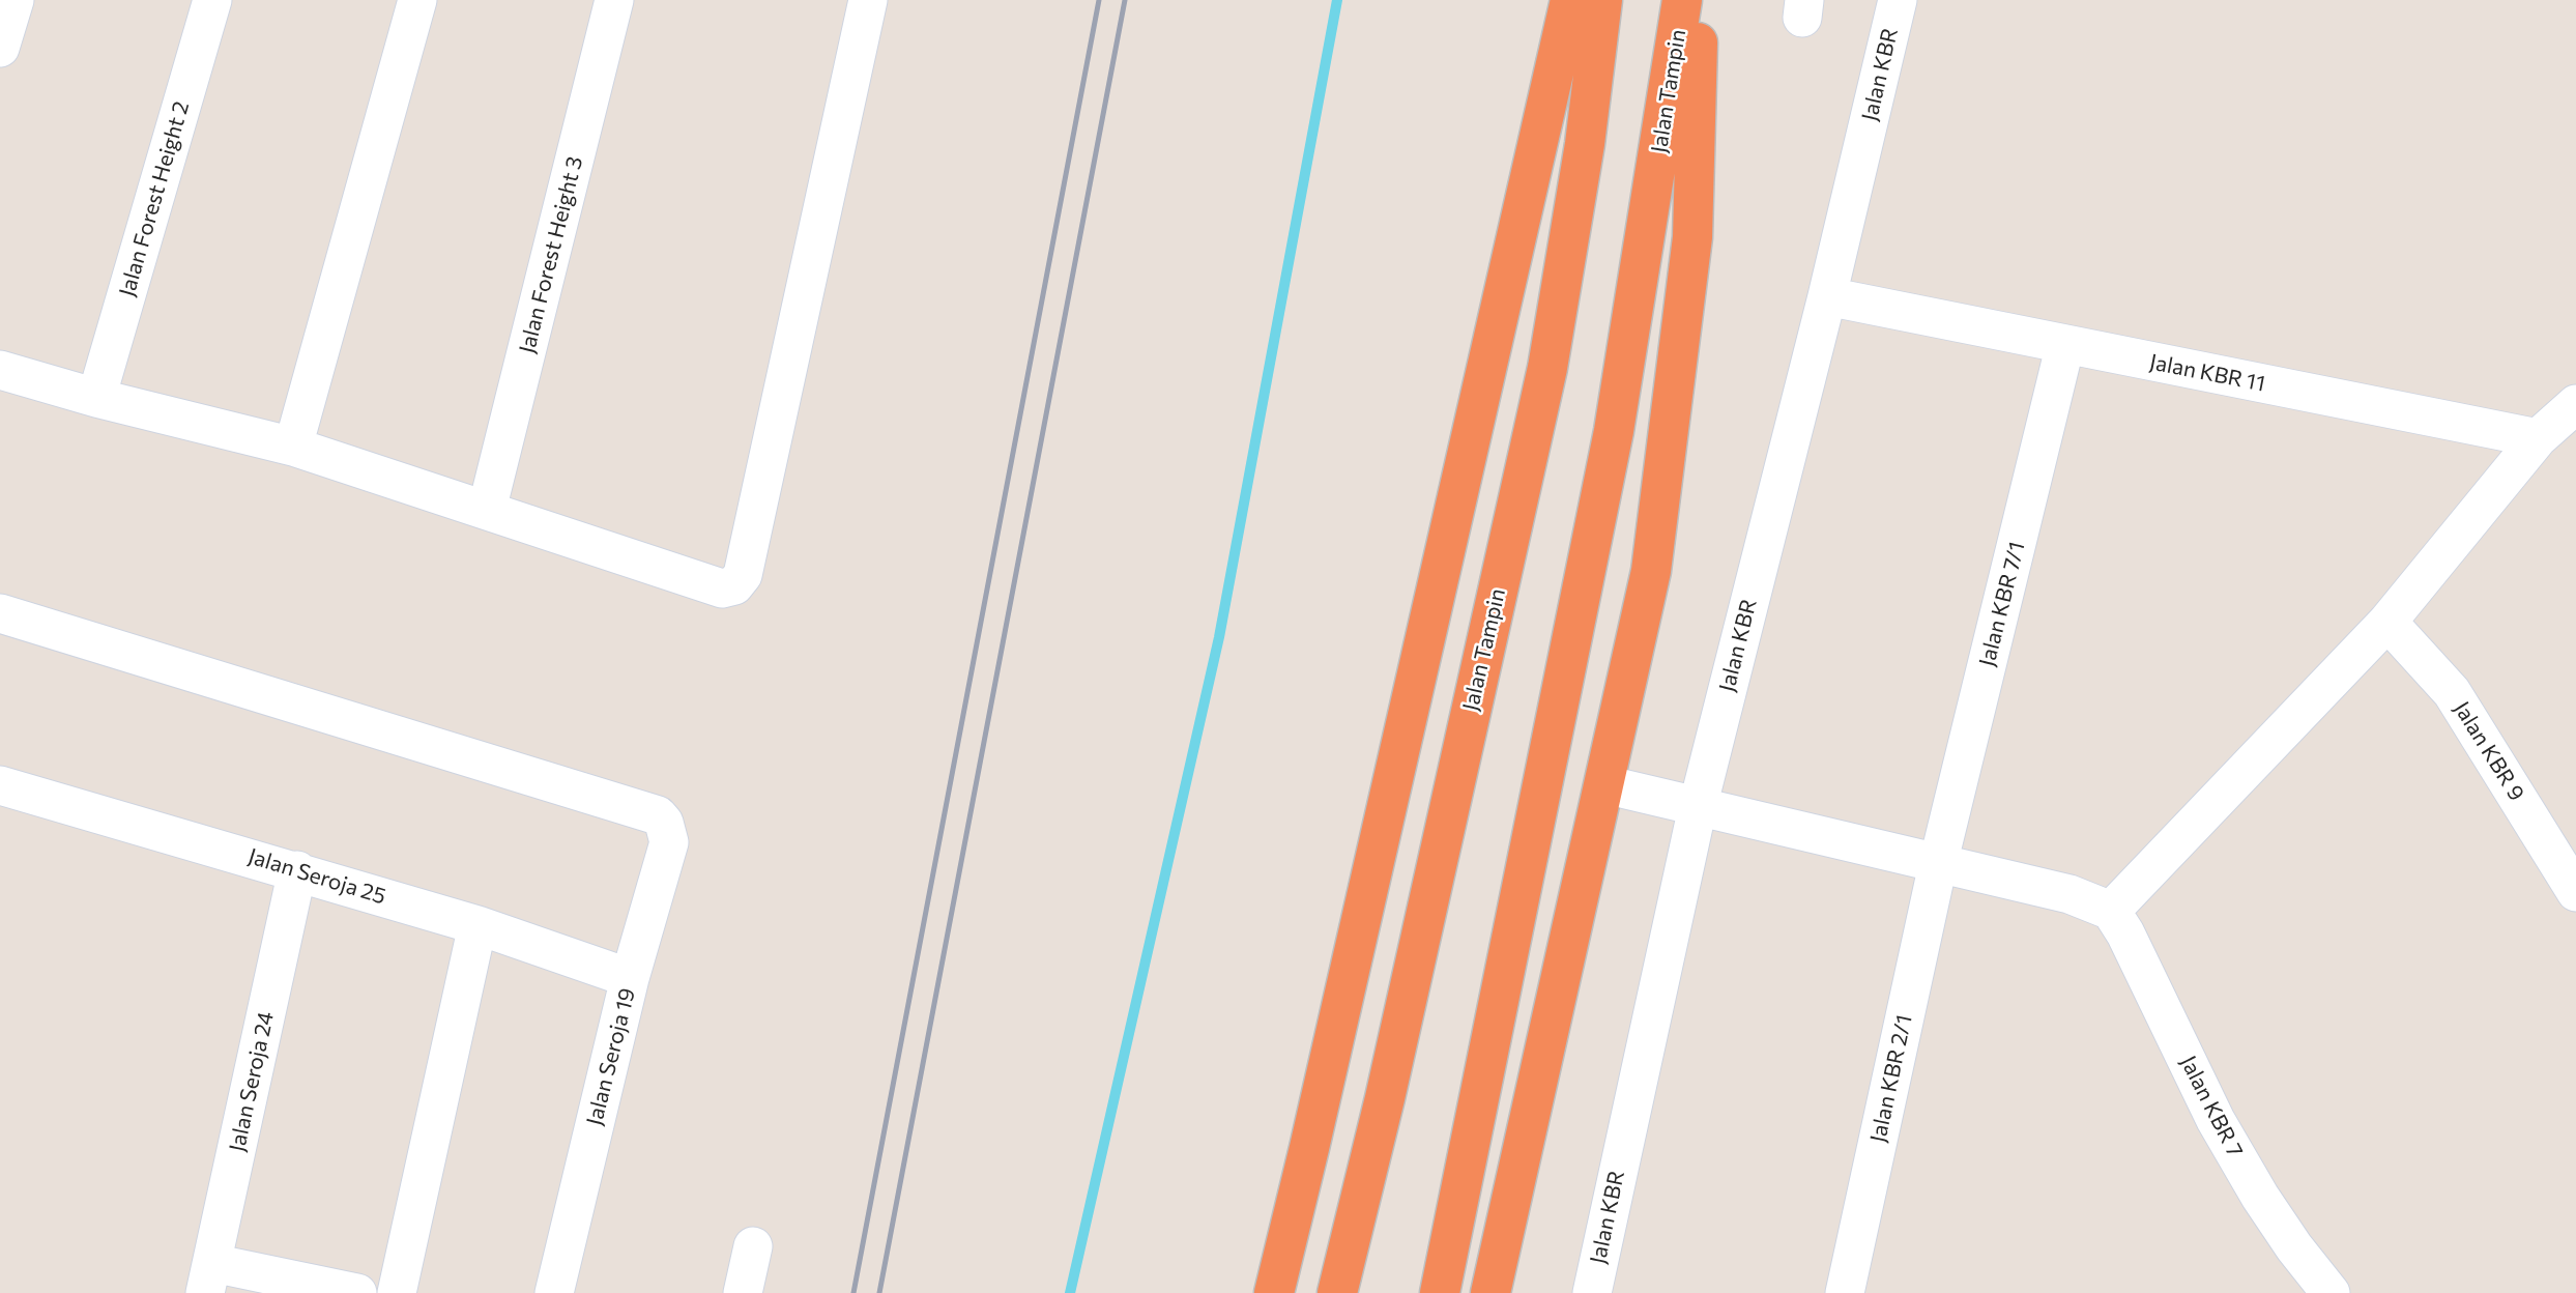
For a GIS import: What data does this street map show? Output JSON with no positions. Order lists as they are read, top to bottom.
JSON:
{
  "streets": {
    "highway": ["Jalan Tampin"],
    "street": [
      "Jalan KBR",
      "Jalan Forest Height 2",
      "Jalan Forest Height 3",
      "Jalan KBR 11",
      "Jalan KBR 7/1",
      "Jalan KBR 9",
      "Jalan Seroja 25",
      "Jalan Seroja 19",
      "Jalan KBR 2/1",
      "Jalan Seroja 24",
      "Jalan KBR 7"
    ]
  },
  "crossings": [
    ["Jalan KBR", "Jalan KBR 11"],
    ["Jalan KBR 11", "Jalan KBR 7/1"],
    ["Jalan KBR 7/1", "Jalan KBR 2/1"],
    ["Jalan Seroja 25", "Jalan Seroja 19"],
    ["Jalan Seroja 25", "Jalan Seroja 24"]
  ]
}
